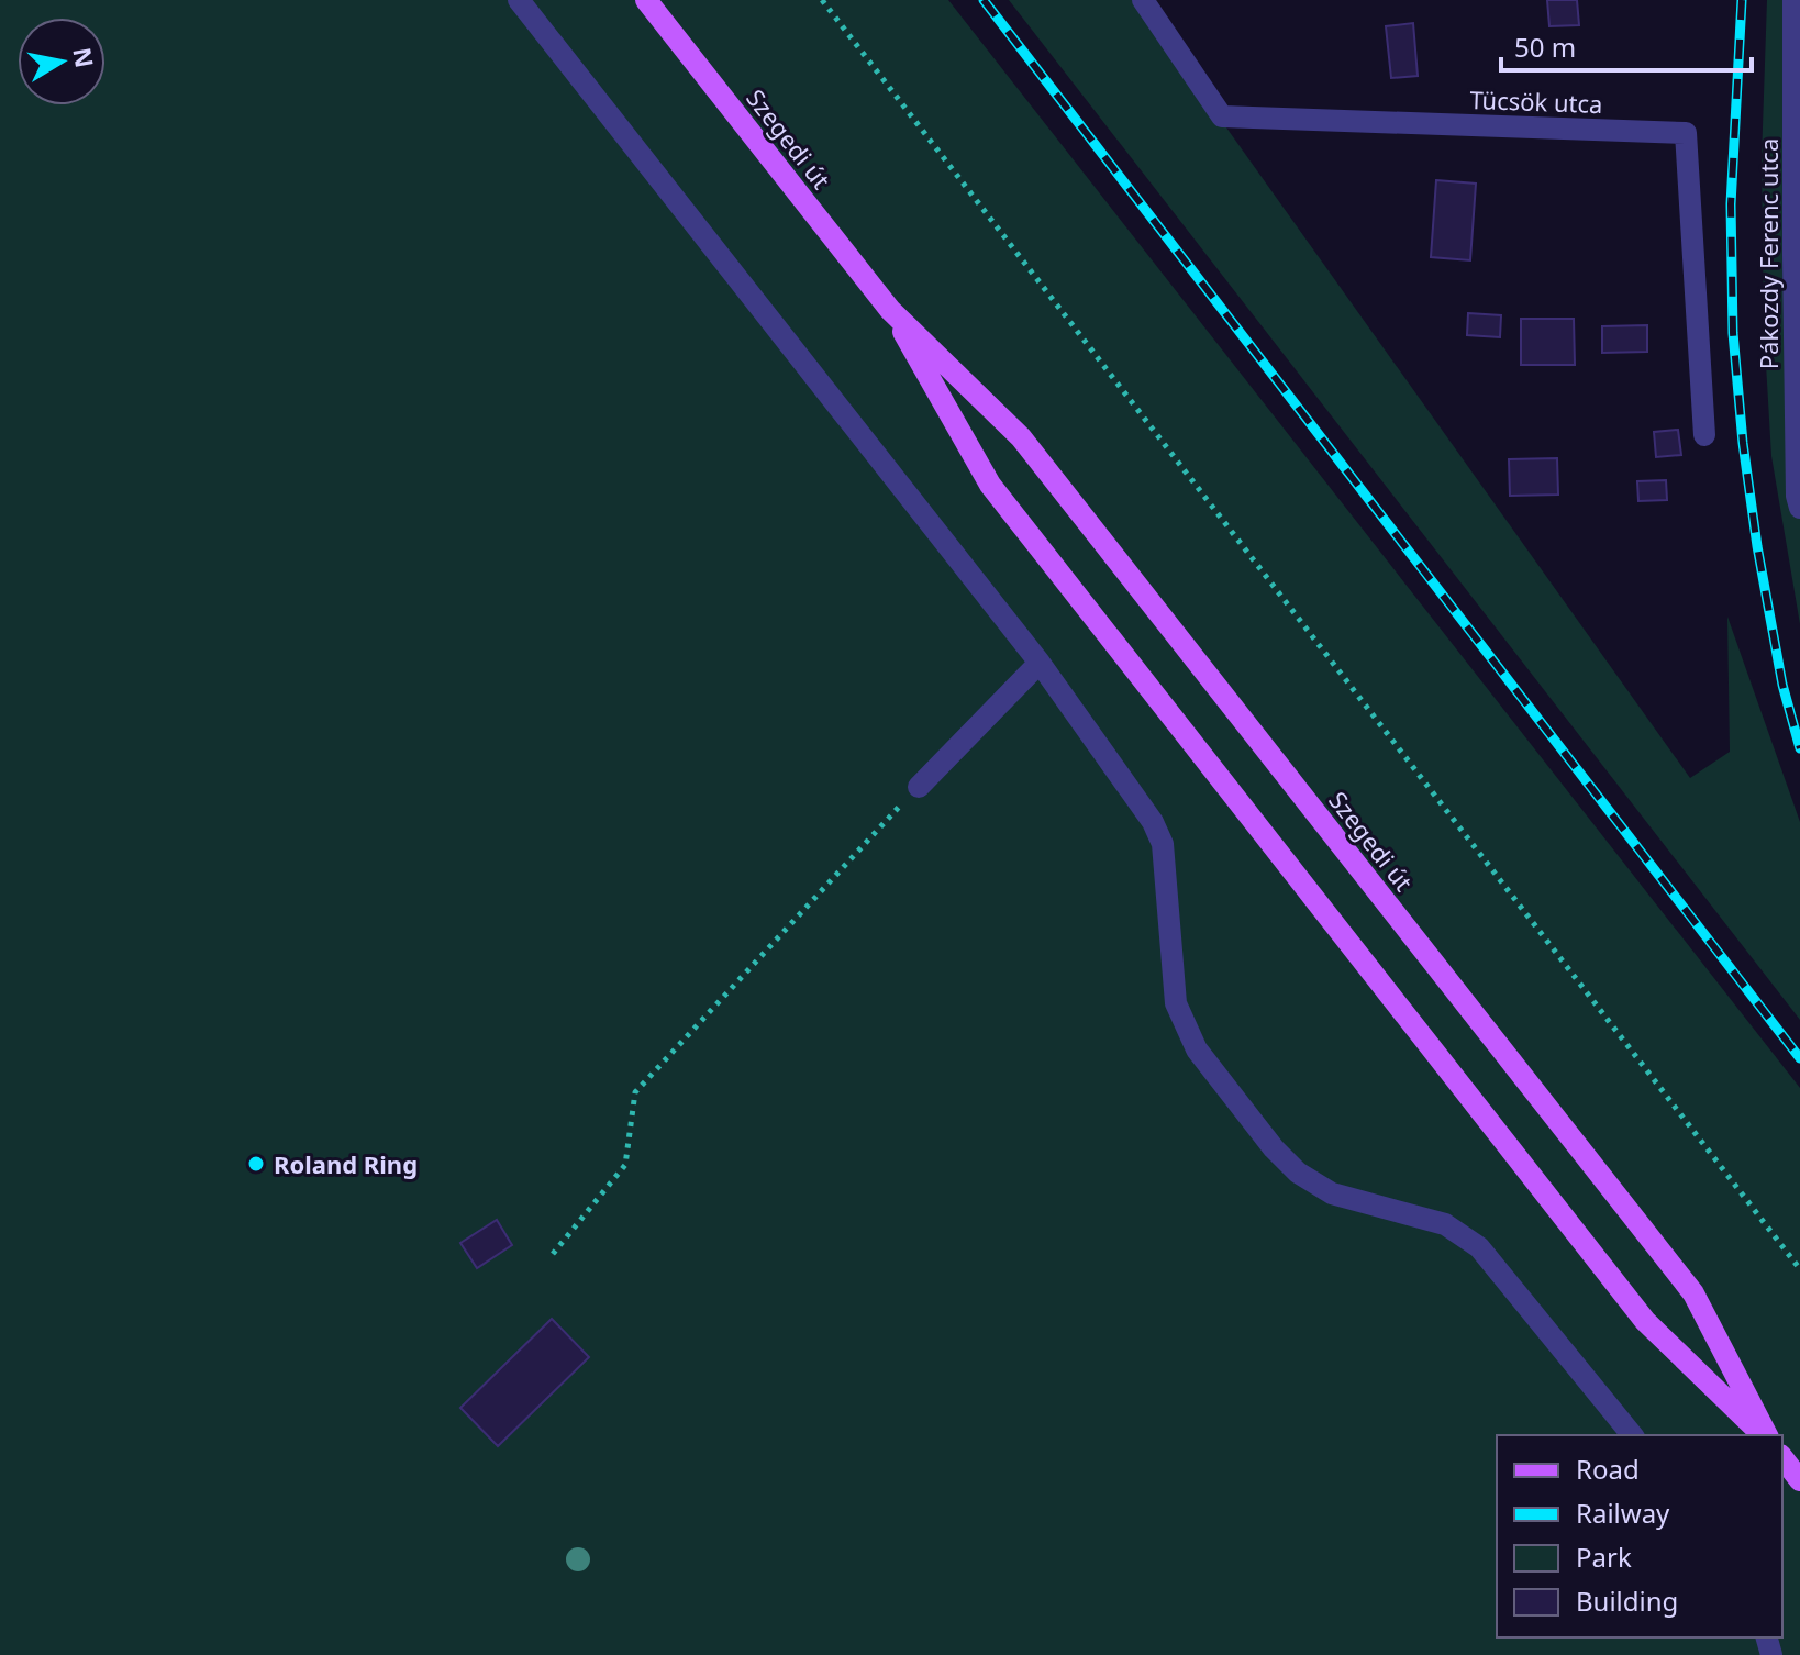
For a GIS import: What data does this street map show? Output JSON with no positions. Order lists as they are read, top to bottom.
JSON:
{
  "streets": {
    "main road": ["Szegedi út"],
    "street": ["Tücsök utca", "Pákozdy Ferenc utca"]
  },
  "places": ["Roland Ring"],
  "legend": [
    "Road",
    "Railway",
    "Park",
    "Building"
  ],
  "scale_bar": "50 m",
  "north": "right"
}
